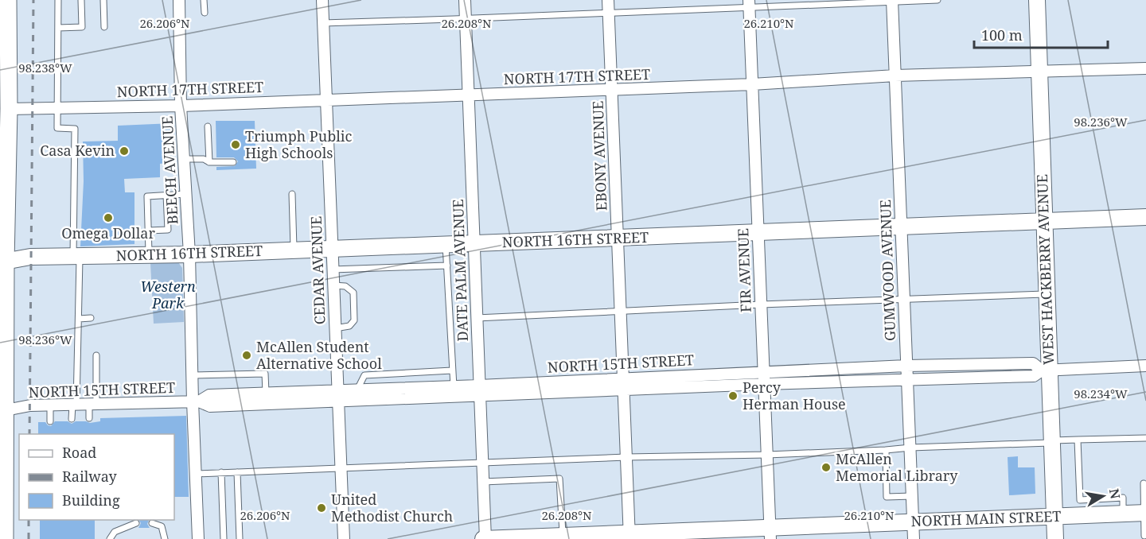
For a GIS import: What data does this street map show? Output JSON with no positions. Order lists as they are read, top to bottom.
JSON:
{
  "streets": {
    "street": [
      "NORTH 17TH STREET",
      "EBONY AVENUE",
      "BEECH AVENUE",
      "NORTH 16TH STREET",
      "WEST HACKBERRY AVENUE",
      "CEDAR AVENUE",
      "DATE PALM AVENUE",
      "FIR AVENUE",
      "GUMWOOD AVENUE",
      "NORTH 15TH STREET",
      "NORTH MAIN STREET"
    ]
  },
  "crossings": [
    ["NORTH 17TH STREET", "EBONY AVENUE"],
    ["NORTH 17TH STREET", "BEECH AVENUE"],
    ["NORTH 17TH STREET", "WEST HACKBERRY AVENUE"],
    ["NORTH 17TH STREET", "CEDAR AVENUE"],
    ["NORTH 17TH STREET", "DATE PALM AVENUE"],
    ["NORTH 17TH STREET", "FIR AVENUE"],
    ["NORTH 17TH STREET", "GUMWOOD AVENUE"],
    ["EBONY AVENUE", "NORTH 16TH STREET"],
    ["EBONY AVENUE", "NORTH 15TH STREET"],
    ["EBONY AVENUE", "NORTH MAIN STREET"],
    ["BEECH AVENUE", "NORTH 16TH STREET"],
    ["BEECH AVENUE", "NORTH 15TH STREET"],
    ["NORTH 16TH STREET", "WEST HACKBERRY AVENUE"],
    ["NORTH 16TH STREET", "CEDAR AVENUE"],
    ["NORTH 16TH STREET", "DATE PALM AVENUE"],
    ["NORTH 16TH STREET", "FIR AVENUE"],
    ["NORTH 16TH STREET", "GUMWOOD AVENUE"],
    ["WEST HACKBERRY AVENUE", "NORTH 15TH STREET"],
    ["WEST HACKBERRY AVENUE", "NORTH MAIN STREET"],
    ["CEDAR AVENUE", "NORTH 15TH STREET"],
    ["DATE PALM AVENUE", "NORTH 15TH STREET"],
    ["DATE PALM AVENUE", "NORTH MAIN STREET"],
    ["FIR AVENUE", "NORTH 15TH STREET"],
    ["FIR AVENUE", "NORTH MAIN STREET"],
    ["GUMWOOD AVENUE", "NORTH 15TH STREET"],
    ["GUMWOOD AVENUE", "NORTH MAIN STREET"]
  ],
  "parks": ["Western Park"],
  "places": [
    "Triumph Public High Schools",
    "Casa Kevin",
    "Omega Dollar",
    "McAllen Student Alternative School",
    "Percy Herman House",
    "McAllen Memorial Library",
    "United Methodist Church"
  ],
  "legend": ["Road", "Railway", "Building"],
  "scale_bar": "100 m",
  "north": "right",
  "coordinates": [
    "26.206°N",
    "26.208°N",
    "26.210°N",
    "98.238°W",
    "98.236°W",
    "98.234°W"
  ]
}
